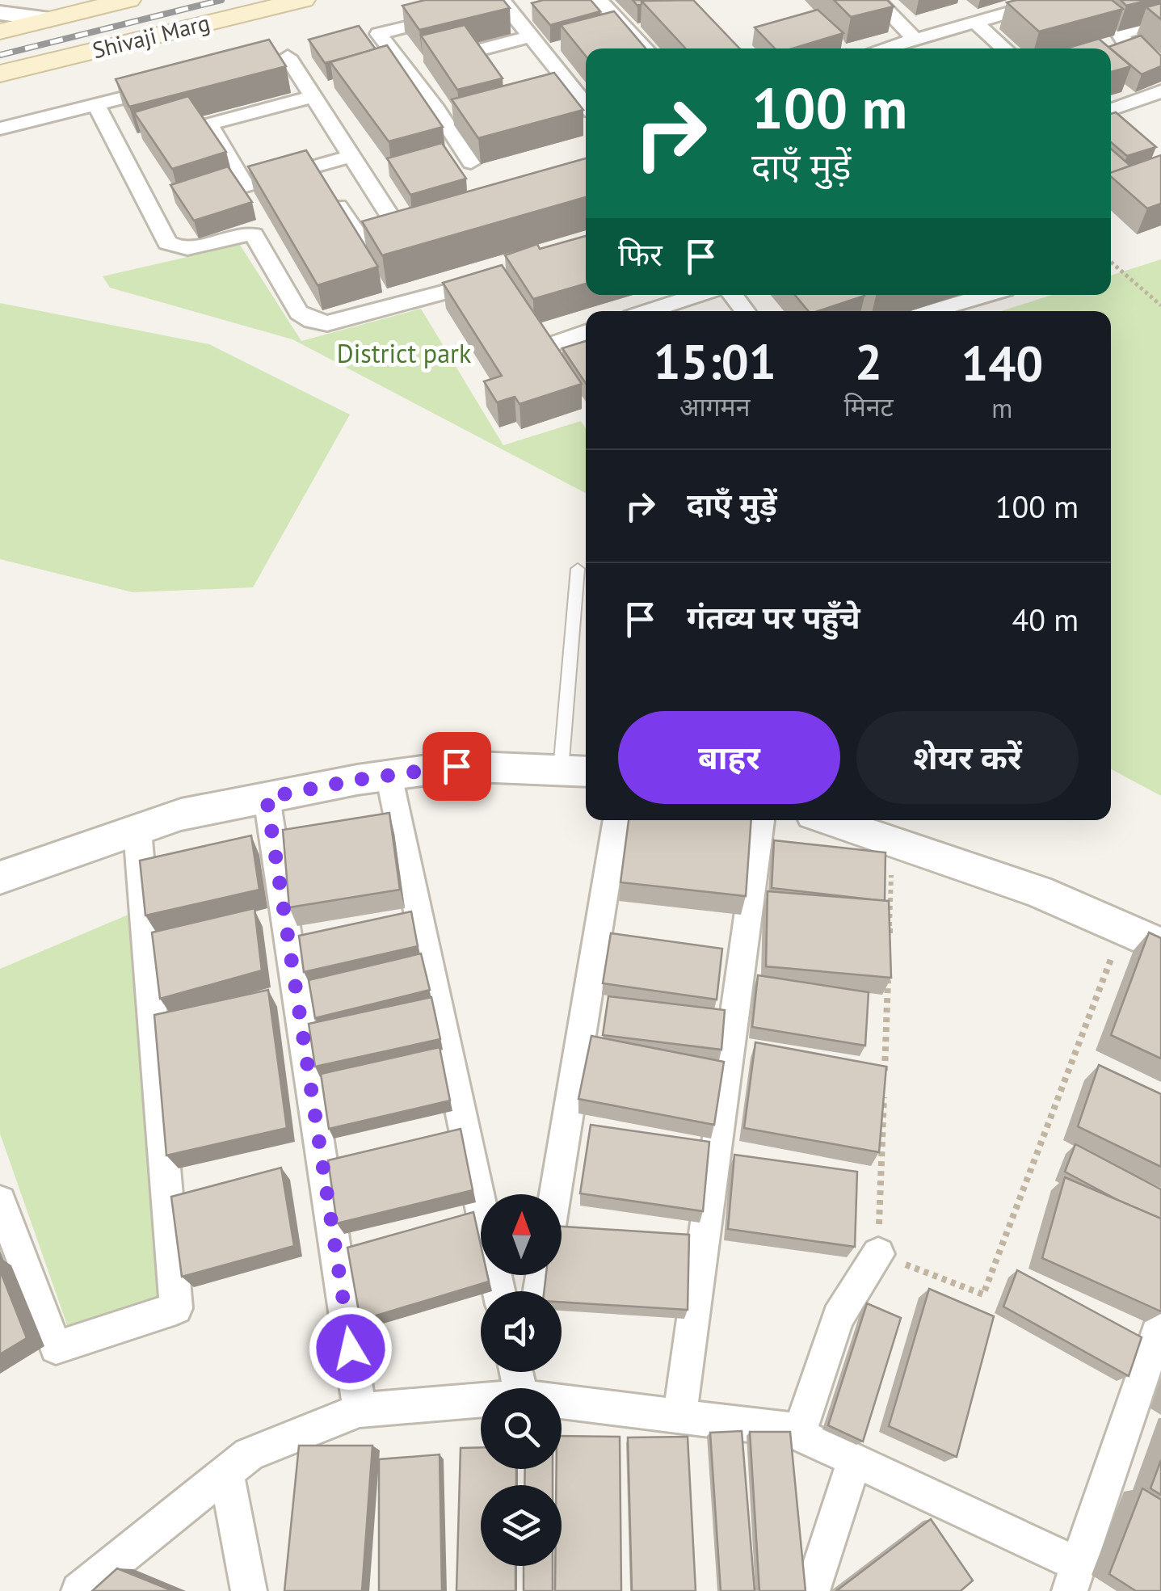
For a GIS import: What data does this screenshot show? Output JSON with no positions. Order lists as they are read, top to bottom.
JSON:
{
  "streets": {
    "main road": ["Shivaji Marg"]
  },
  "parks": ["District park"],
  "north": "top",
  "page": {
    "turn": ["100 m", "दाएँ मुड़ें"],
    "then": "फिर",
    "eta": [
      "15:01",
      "आगमन",
      "2",
      "मिनट",
      "140",
      "m"
    ],
    "list": [
      {
        "name": "दाएँ मुड़ें",
        "value": "100 m"
      },
      {
        "name": "गंतव्य पर पहुँचे",
        "value": "40 m"
      }
    ],
    "buttons": ["बाहर", "शेयर करें"]
  }
}
